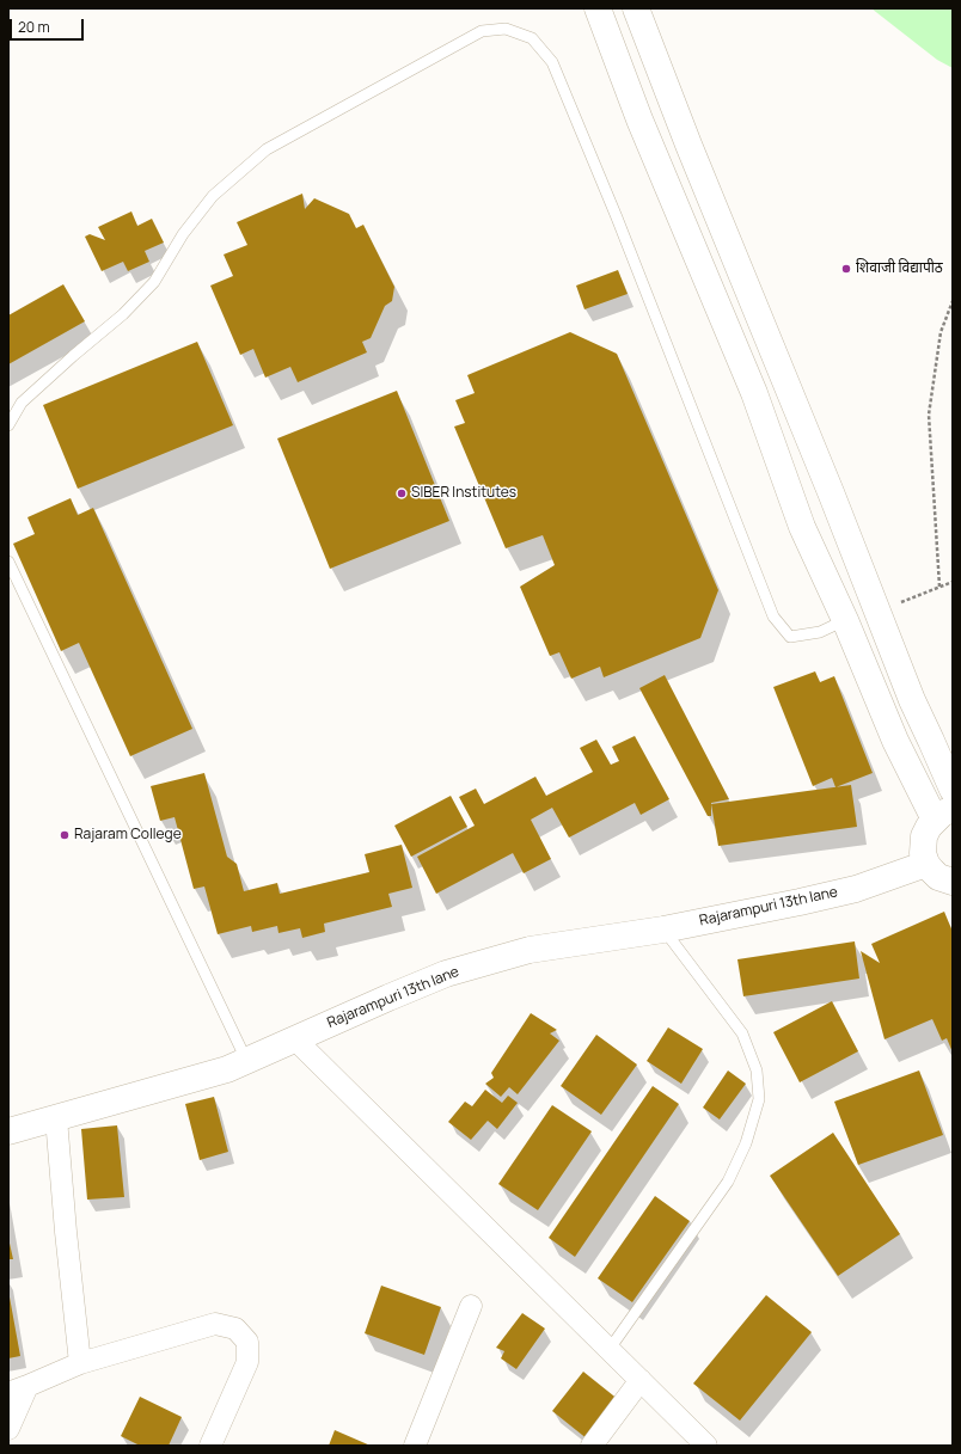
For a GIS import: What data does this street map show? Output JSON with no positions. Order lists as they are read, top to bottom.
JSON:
{
  "streets": {
    "main road": ["Rajarampuri 13th lane"]
  },
  "places": ["शिवाजी विद्यापीठ", "SIBER Institutes", "Rajaram College"],
  "scale_bar": "20 m"
}
